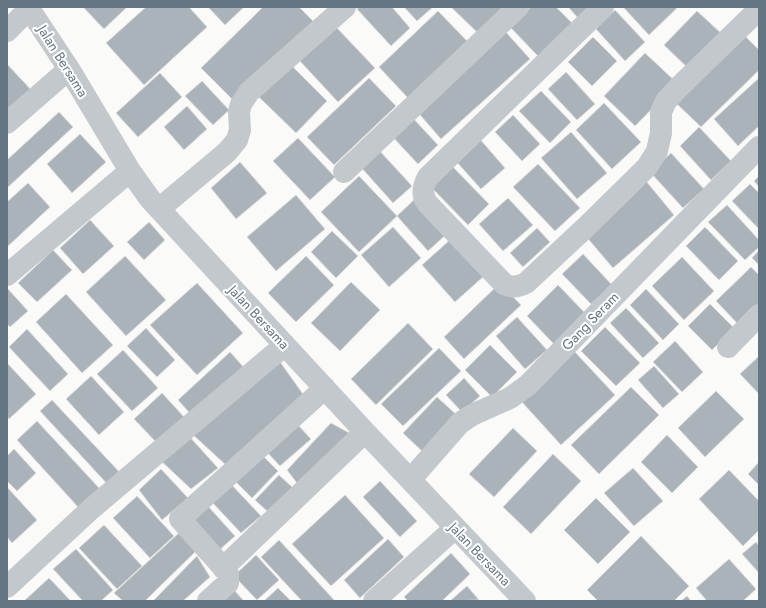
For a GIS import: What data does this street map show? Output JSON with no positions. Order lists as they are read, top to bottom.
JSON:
{
  "streets": {
    "street": ["Jalan Bersama", "Gang Seram"]
  },
  "crossings": [
    ["Jalan Bersama", "Gang Seram"]
  ]
}
